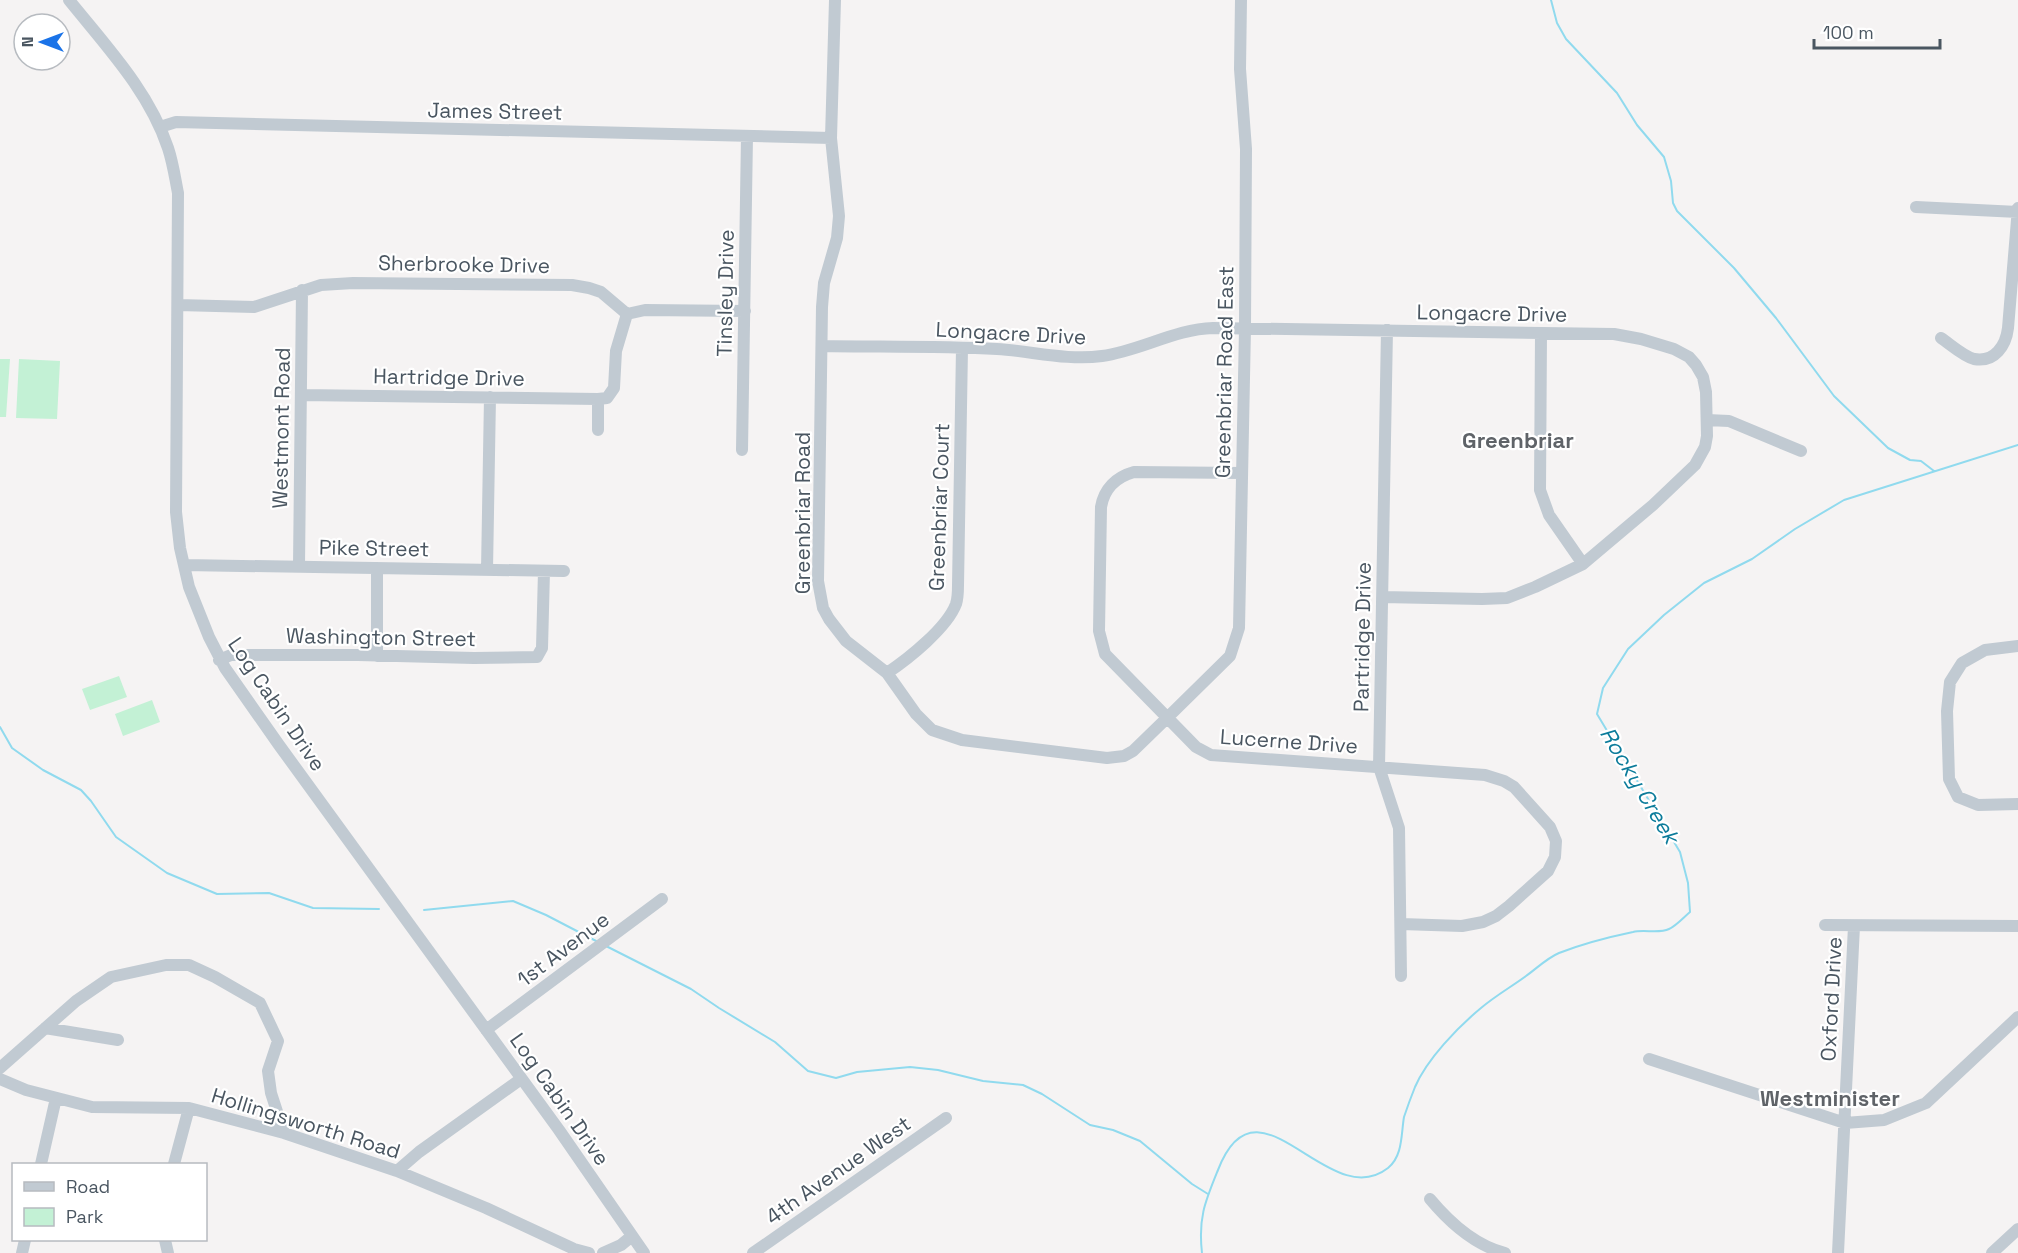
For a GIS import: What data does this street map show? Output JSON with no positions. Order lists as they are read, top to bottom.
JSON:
{
  "streets": {
    "street": [
      "James Street",
      "Sherbrooke Drive",
      "Tinsley Drive",
      "Longacre Drive",
      "Greenbriar Road East",
      "Hartridge Drive",
      "Westmont Road",
      "Greenbriar Court",
      "Greenbriar Road",
      "Pike Street",
      "Washington Street",
      "Partridge Drive",
      "Log Cabin Drive",
      "Lucerne Drive",
      "1st Avenue",
      "Oxford Drive",
      "Hollingsworth Road",
      "4th Avenue West"
    ]
  },
  "crossings": [
    ["James Street", "Tinsley Drive"],
    ["James Street", "Greenbriar Road"],
    ["James Street", "Log Cabin Drive"],
    ["Sherbrooke Drive", "Westmont Road"],
    ["Sherbrooke Drive", "Log Cabin Drive"],
    ["Longacre Drive", "Greenbriar Road East"],
    ["Longacre Drive", "Greenbriar Court"],
    ["Longacre Drive", "Greenbriar Road"],
    ["Longacre Drive", "Partridge Drive"],
    ["Greenbriar Road East", "Greenbriar Road"],
    ["Greenbriar Road East", "Lucerne Drive"],
    ["Hartridge Drive", "Westmont Road"],
    ["Westmont Road", "Pike Street"],
    ["Greenbriar Court", "Greenbriar Road"],
    ["Greenbriar Road", "Lucerne Drive"],
    ["Pike Street", "Washington Street"],
    ["Pike Street", "Log Cabin Drive"],
    ["Washington Street", "Log Cabin Drive"],
    ["Partridge Drive", "Lucerne Drive"],
    ["Log Cabin Drive", "1st Avenue"]
  ],
  "districts": ["Greenbriar", "Westminister"],
  "water": ["Rocky Creek"],
  "legend": ["Road", "Park"],
  "scale_bar": "100 m",
  "north": "left"
}
